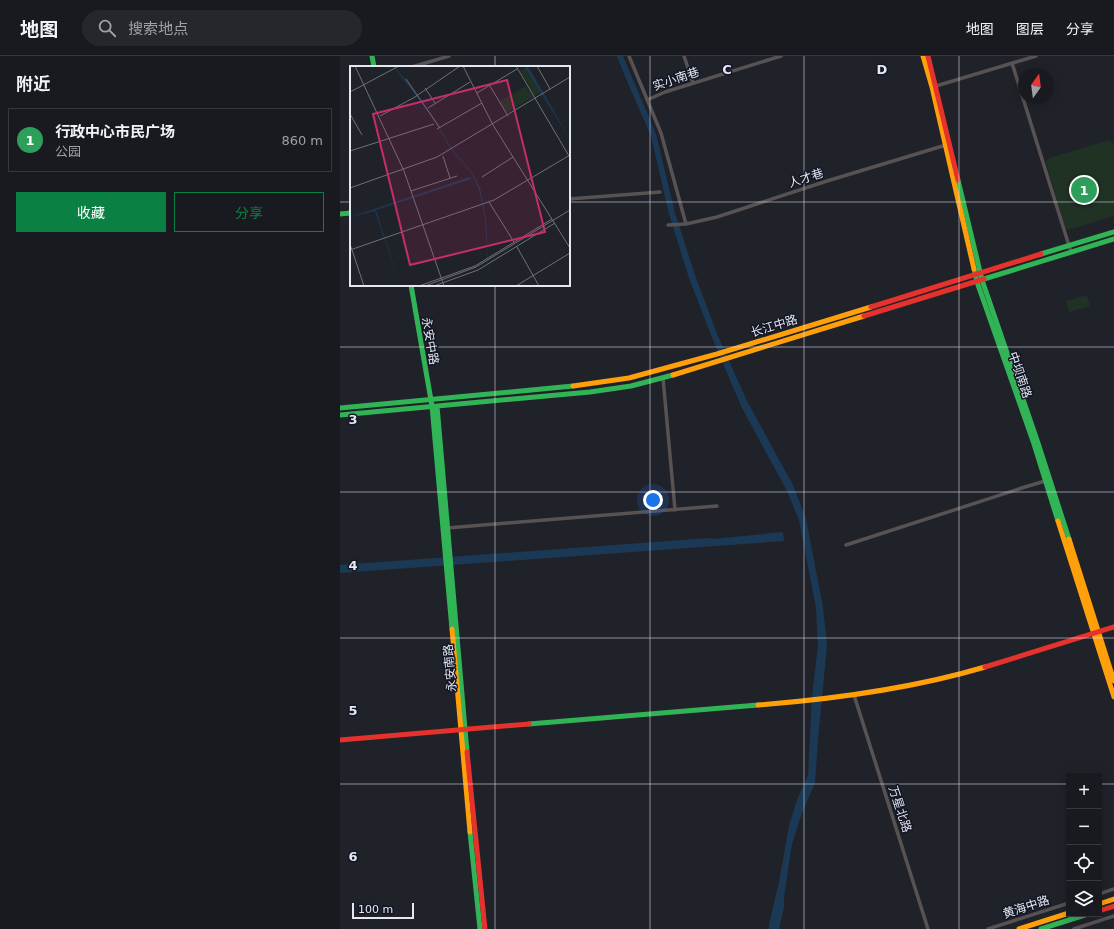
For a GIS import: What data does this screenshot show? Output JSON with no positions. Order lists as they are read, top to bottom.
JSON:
{
  "streets": {
    "main road": [
      "长江中路",
      "永安中路",
      "中坝南路",
      "永安南路",
      "黄海中路"
    ],
    "street": ["实小南巷", "人才巷", "万星北路"]
  },
  "crossings": [
    ["人才巷", "中坝南路"],
    ["长江中路", "永安中路"],
    ["长江中路", "中坝南路"],
    ["长江中路", "永安南路"],
    ["永安中路", "永安南路"]
  ],
  "scale_bar": "100 m",
  "north": "top",
  "page": {
    "header": "地图",
    "search": "搜索地点",
    "nav": ["地图", "图层", "分享"],
    "heading": "附近",
    "list": [
      {
        "mark": "1",
        "name": "行政中心市民广场",
        "note": "公园",
        "value": "860 m"
      }
    ],
    "pins": "1",
    "buttons": ["收藏", "分享"],
    "map_buttons": ["+", "−"],
    "scale": "100 m"
  },
  "grid": {
    "columns": ["C", "D"],
    "rows": [
      "3",
      "4",
      "5",
      "6"
    ]
  }
}
